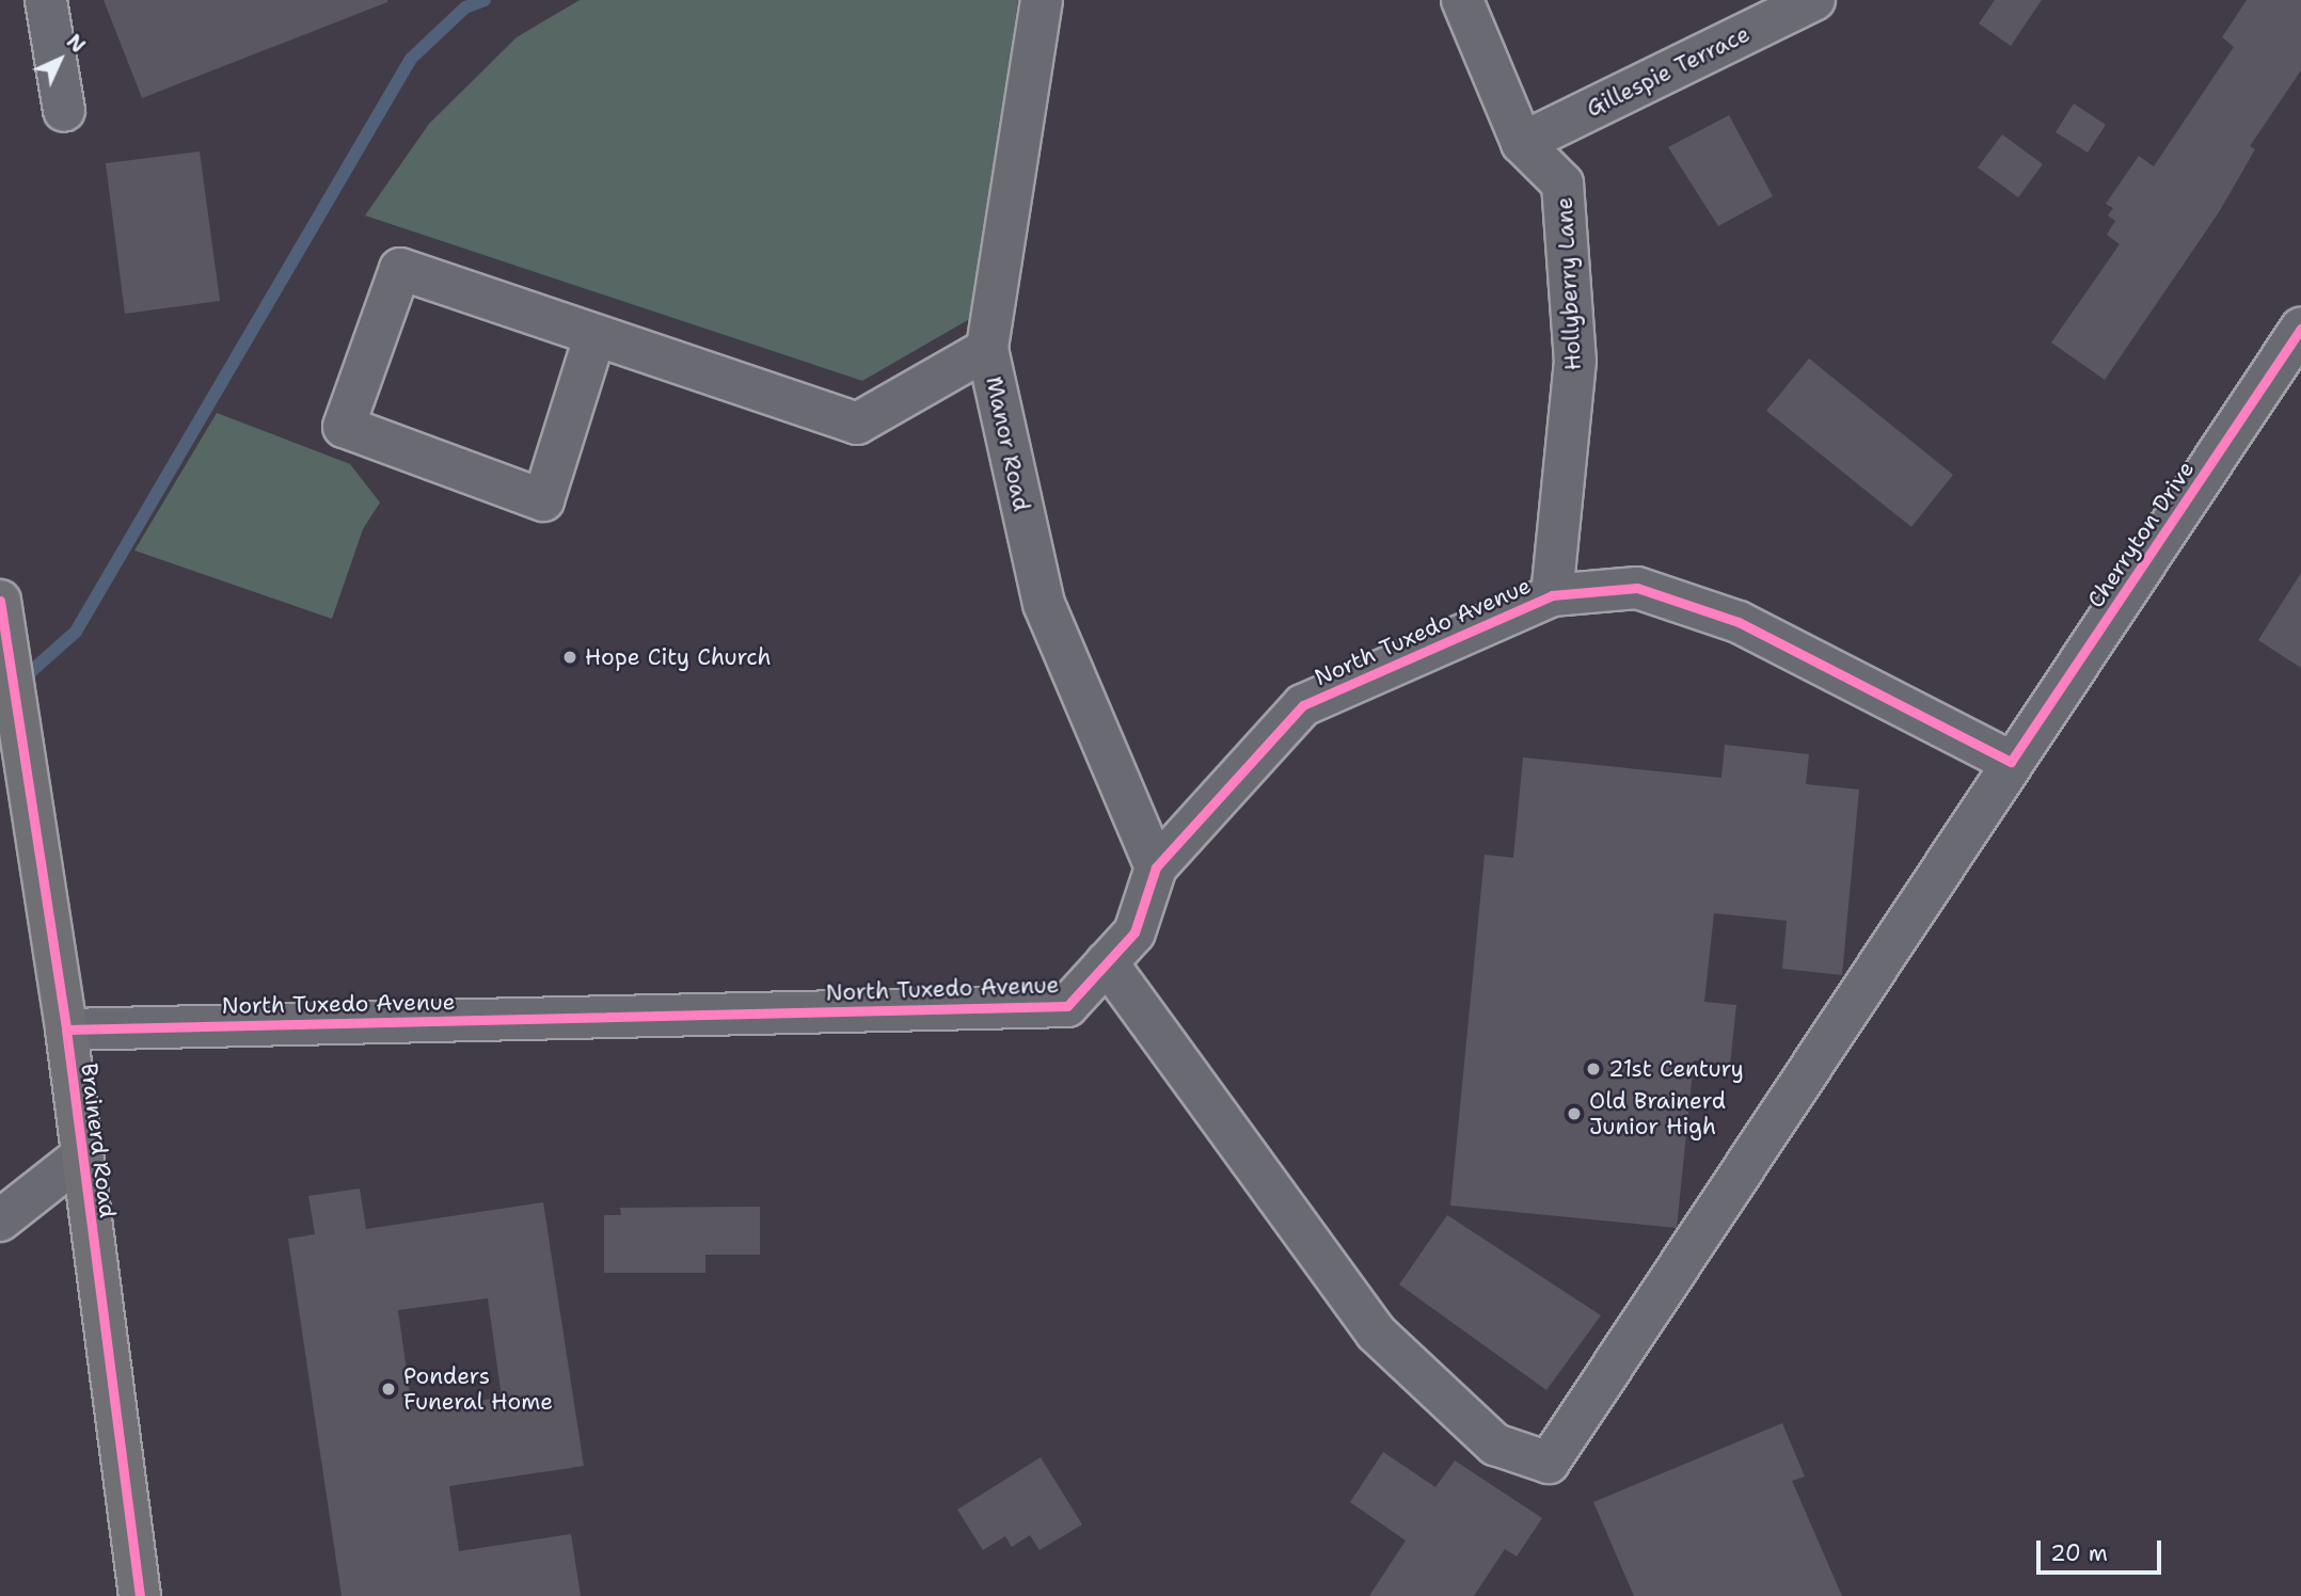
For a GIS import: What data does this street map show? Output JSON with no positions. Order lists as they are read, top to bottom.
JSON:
{
  "streets": {
    "main road": ["Brainerd Road"],
    "street": [
      "Gillespie Terrace",
      "Hollyberry Lane",
      "Manor Road",
      "Cherryton Drive",
      "North Tuxedo Avenue"
    ]
  },
  "crossings": [
    ["Gillespie Terrace", "Hollyberry Lane"],
    ["Hollyberry Lane", "North Tuxedo Avenue"],
    ["Manor Road", "North Tuxedo Avenue"],
    ["Cherryton Drive", "North Tuxedo Avenue"],
    ["North Tuxedo Avenue", "Brainerd Road"]
  ],
  "places": [
    "Hope City Church",
    "21st Century",
    "Old Brainerd Junior High",
    "Ponders Funeral Home"
  ],
  "scale_bar": "20 m",
  "north": "top right"
}
